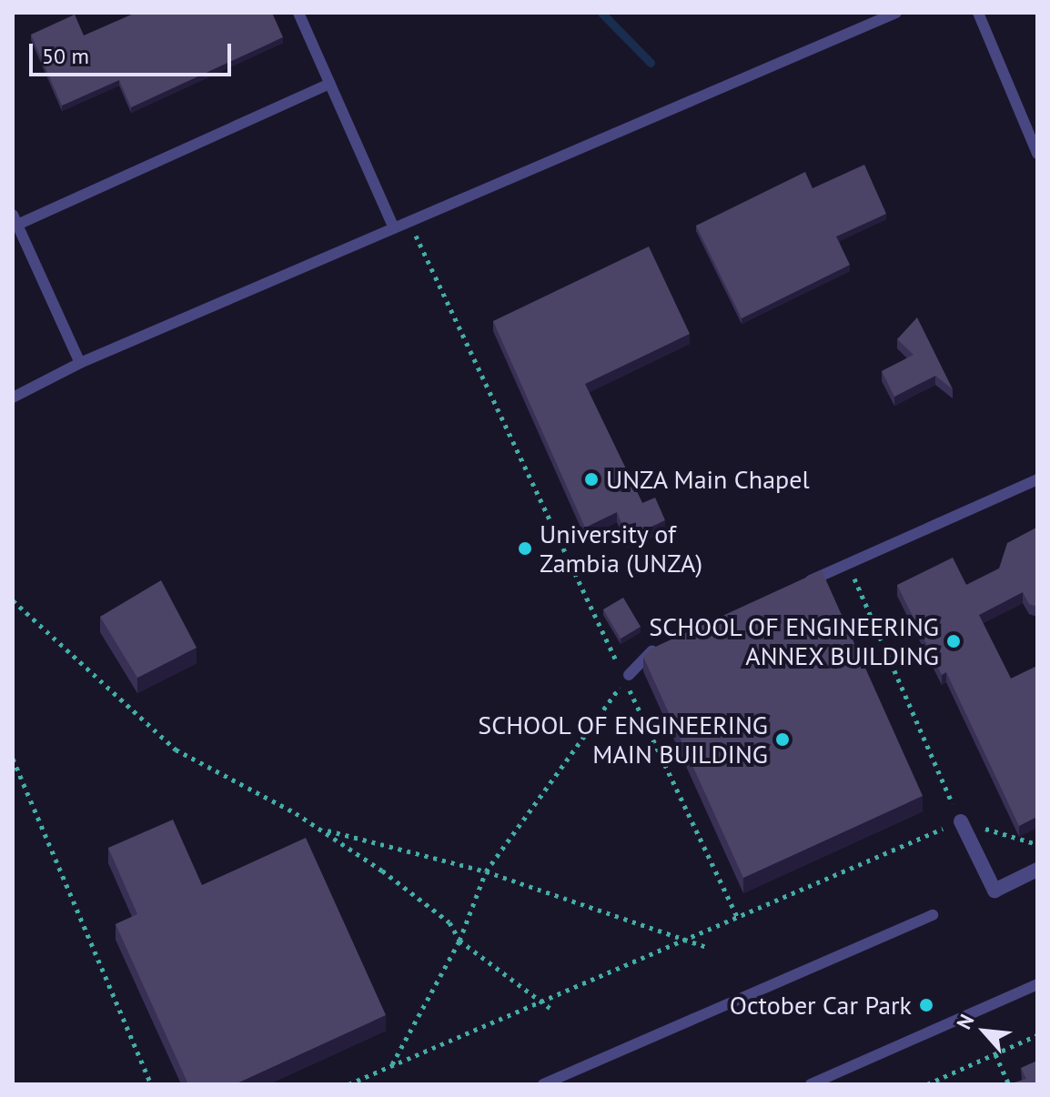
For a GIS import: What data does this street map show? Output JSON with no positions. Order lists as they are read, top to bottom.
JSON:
{
  "places": [
    "UNZA Main Chapel",
    "University of Zambia (UNZA)",
    "SCHOOL OF ENGINEERING ANNEX BUILDING",
    "SCHOOL OF ENGINEERING MAIN BUILDING",
    "October Car Park"
  ],
  "scale_bar": "50 m",
  "north": "top left"
}
